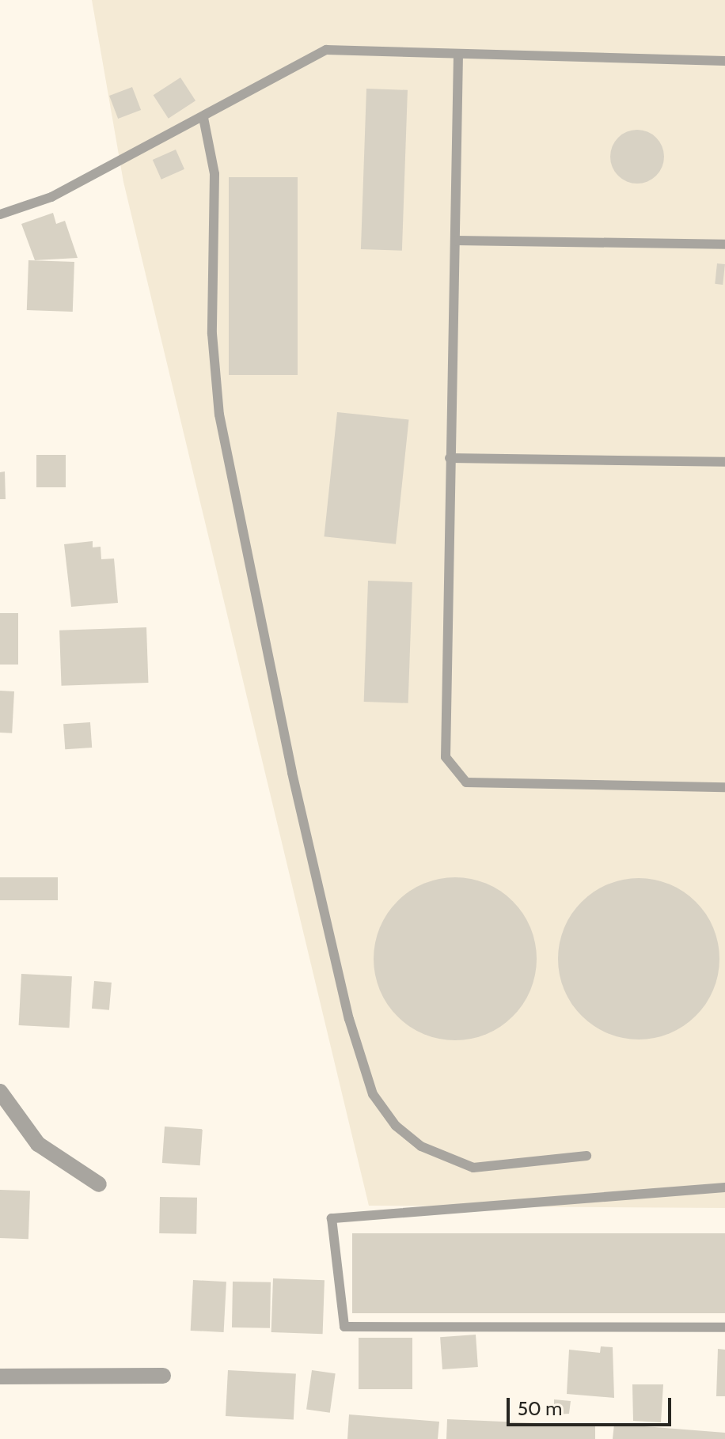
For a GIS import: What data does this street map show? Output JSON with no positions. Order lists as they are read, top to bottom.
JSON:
{
  "scale_bar": "50 m"
}
